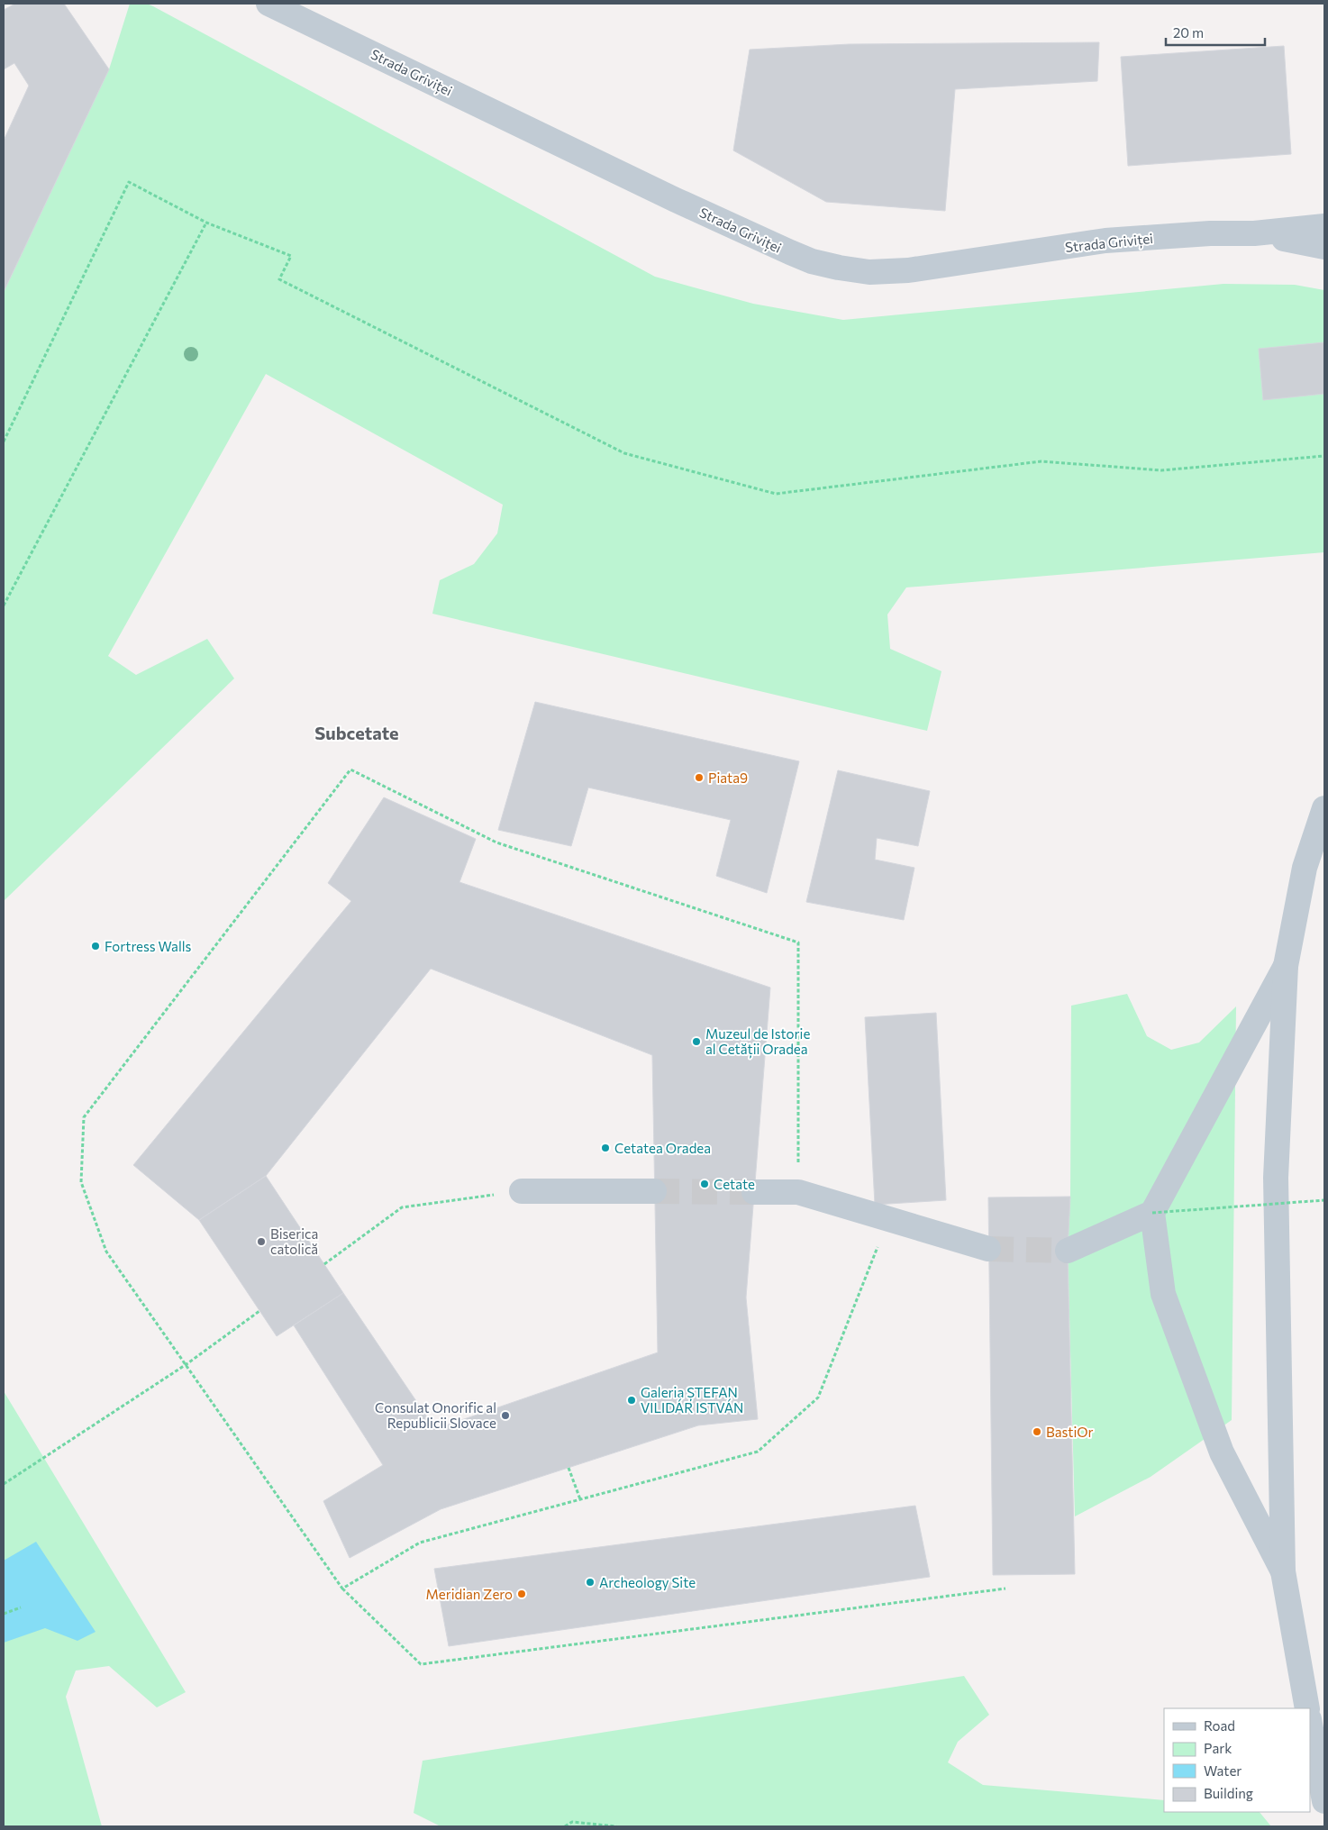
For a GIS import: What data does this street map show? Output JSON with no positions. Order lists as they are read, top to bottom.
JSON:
{
  "streets": {
    "street": ["Strada Griviței"]
  },
  "districts": ["Subcetate"],
  "places": [
    "Piata9",
    "Fortress Walls",
    "Muzeul de Istorie al Cetății Oradea",
    "Cetatea Oradea",
    "Cetate",
    "Biserica catolică",
    "Galeria ȘTEFAN VILIDÁR ISTVÁN",
    "Consulat Onorific al Republicii Slovace",
    "BastiOr",
    "Archeology Site",
    "Meridian Zero"
  ],
  "legend": [
    "Road",
    "Park",
    "Water",
    "Building"
  ],
  "scale_bar": "20 m"
}
